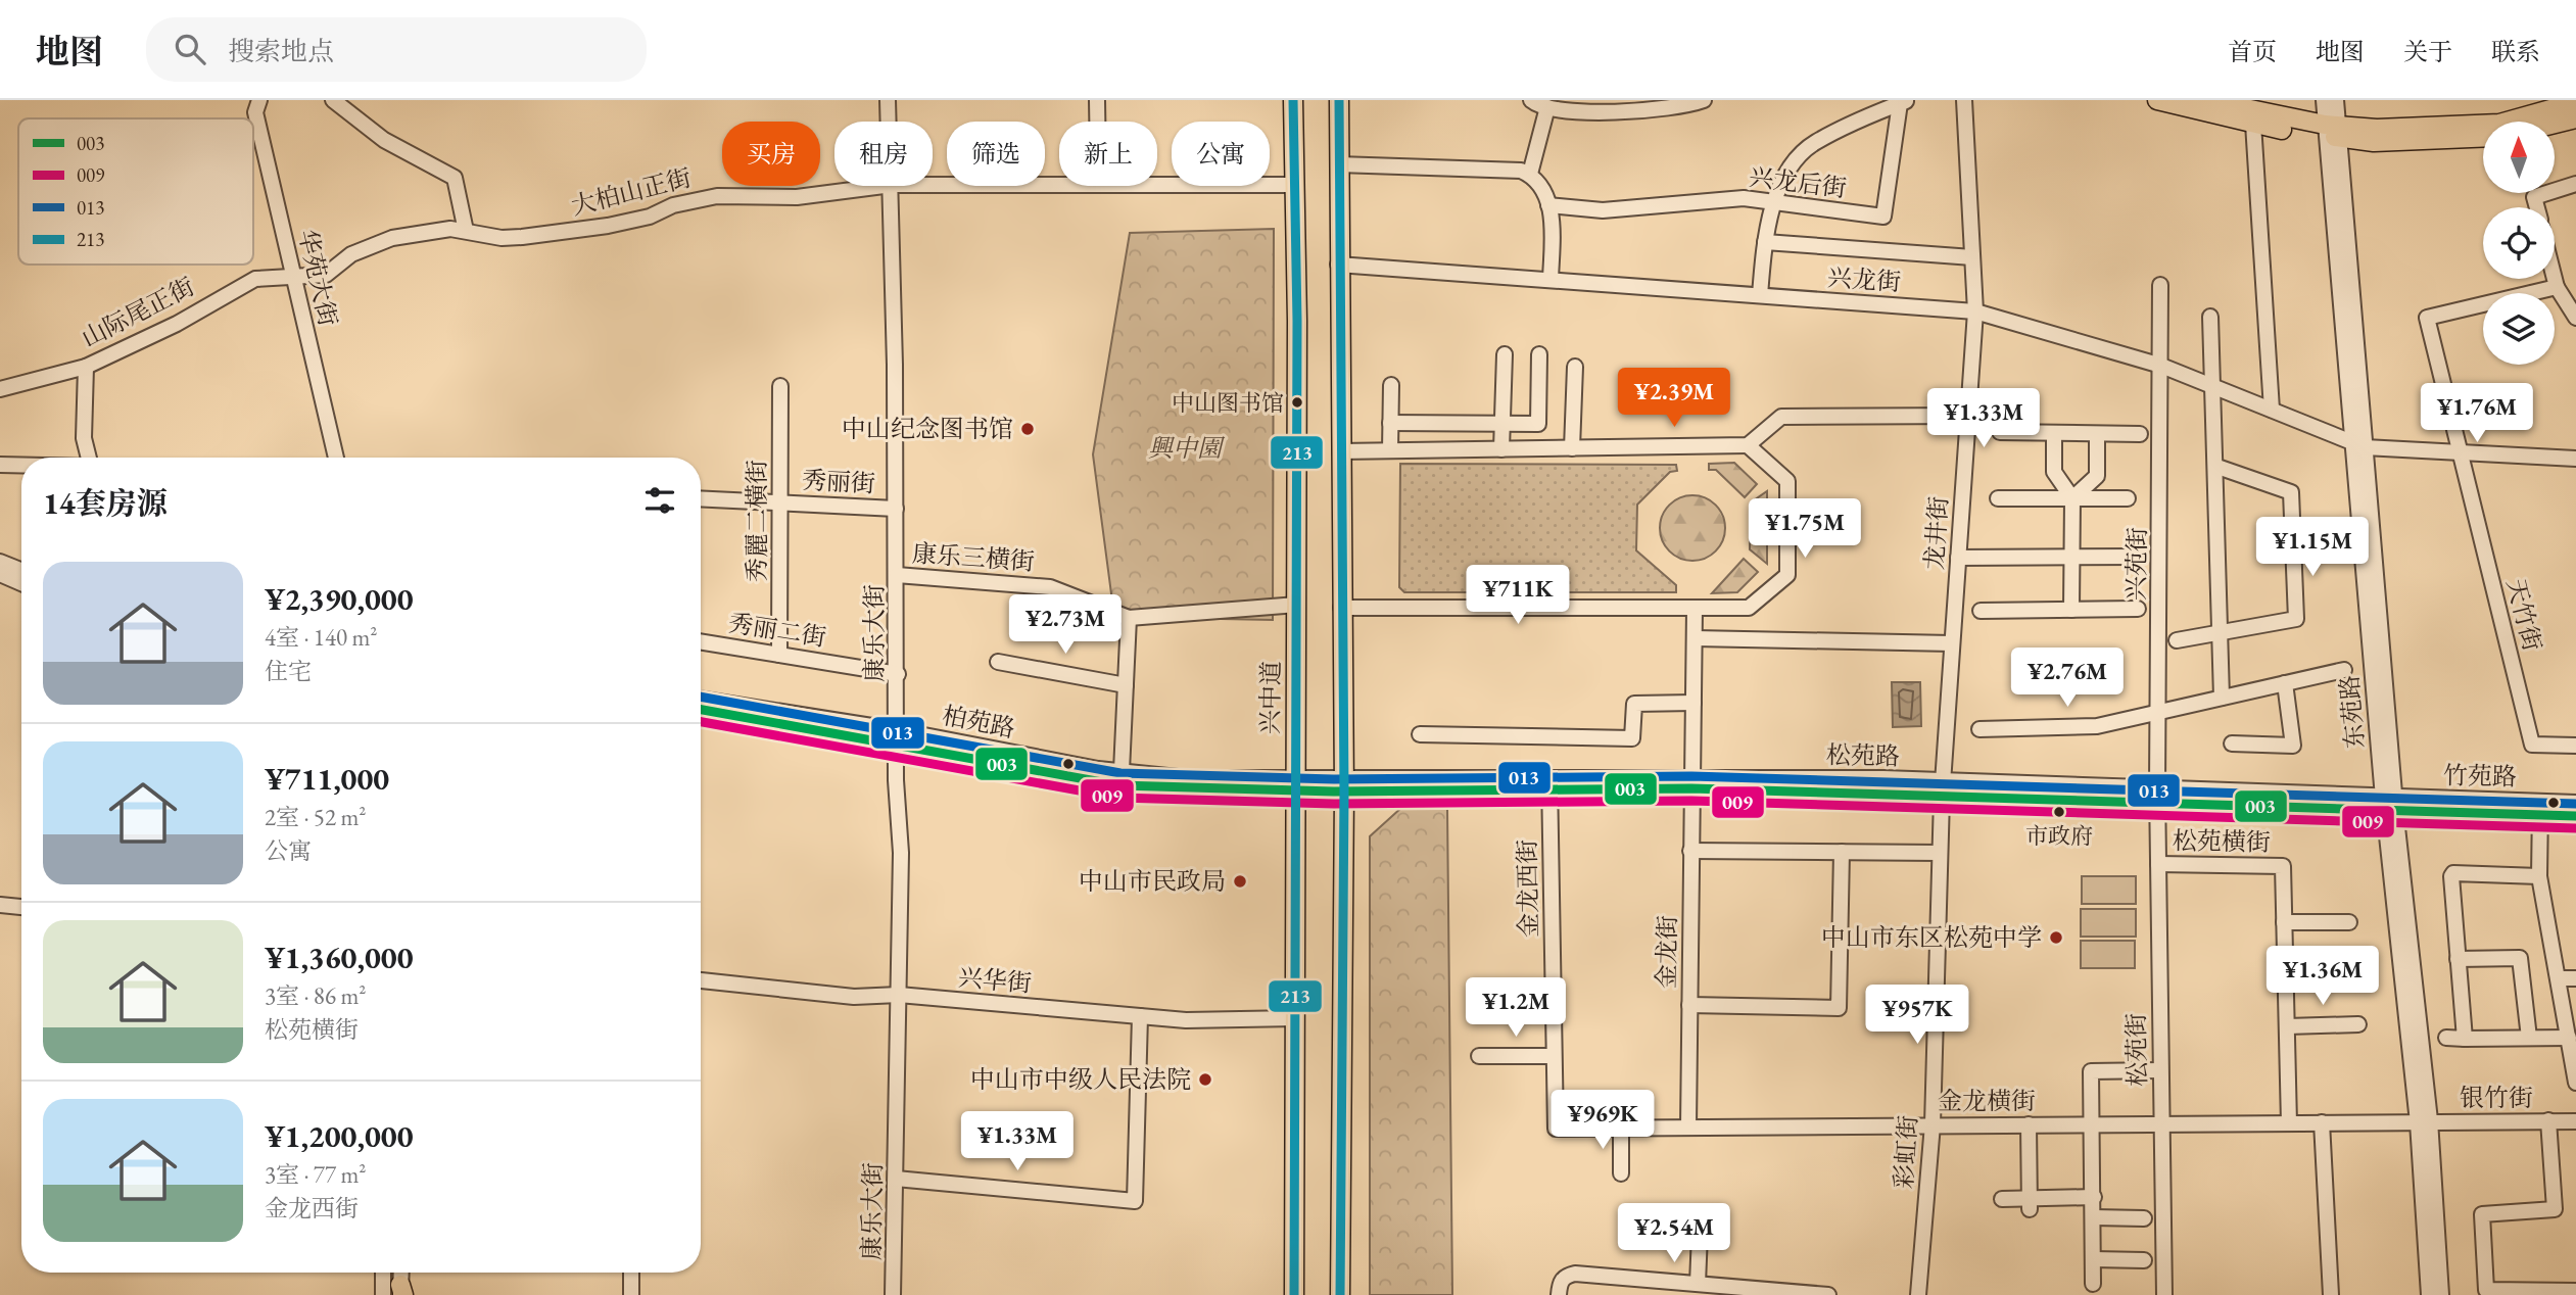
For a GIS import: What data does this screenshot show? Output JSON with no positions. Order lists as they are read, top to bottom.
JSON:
{
  "streets": {
    "main road": ["兴中道"],
    "street": [
      "兴龙后街",
      "大柏山正街",
      "华苑大街",
      "兴龙街",
      "山际尾正街",
      "秀丽街",
      "秀麗二橫街",
      "龙井街",
      "康乐三横街",
      "兴苑街",
      "天竹街",
      "秀丽二街",
      "康乐大街",
      "东苑路",
      "柏苑路",
      "松苑路",
      "竹苑路",
      "松苑横街",
      "金龙西街",
      "金龙街",
      "兴华街",
      "松苑街",
      "银竹街",
      "金龙横街",
      "彩虹街"
    ]
  },
  "crossings": [
    ["大柏山正街", "华苑大街"],
    ["大柏山正街", "山际尾正街"],
    ["大柏山正街", "兴中道"],
    ["华苑大街", "山际尾正街"],
    ["兴龙街", "龙井街"],
    ["兴龙街", "兴苑街"],
    ["兴龙街", "东苑路"],
    ["秀丽街", "秀麗二橫街"],
    ["秀丽街", "康乐大街"],
    ["秀麗二橫街", "秀丽二街"],
    ["龙井街", "松苑路"],
    ["龙井街", "彩虹街"],
    ["康乐三横街", "康乐大街"],
    ["康乐三横街", "兴中道"],
    ["兴苑街", "松苑路"],
    ["兴苑街", "松苑街"],
    ["秀丽二街", "康乐大街"],
    ["康乐大街", "柏苑路"],
    ["康乐大街", "兴华街"],
    ["兴中道", "柏苑路"],
    ["兴中道", "兴华街"],
    ["东苑路", "松苑路"],
    ["东苑路", "竹苑路"],
    ["东苑路", "银竹街"],
    ["东苑路", "金龙横街"],
    ["柏苑路", "松苑路"],
    ["松苑路", "竹苑路"],
    ["松苑路", "金龙西街"],
    ["松苑路", "金龙街"],
    ["松苑路", "松苑街"],
    ["松苑路", "彩虹街"],
    ["松苑横街", "松苑街"],
    ["松苑横街", "金龙横街"],
    ["金龙西街", "金龙横街"],
    ["金龙街", "金龙横街"],
    ["松苑街", "金龙横街"],
    ["银竹街", "金龙横街"],
    ["金龙横街", "彩虹街"]
  ],
  "parks": ["興中園"],
  "places": [
    "中山图书馆",
    "中山纪念图书馆",
    "市政府",
    "中山市民政局",
    "中山市东区松苑中学",
    "中山市中级人民法院"
  ],
  "lines": [
    "transit line 213",
    "transit line 013",
    "transit line 003",
    "transit line 009"
  ],
  "legend": [
    "003",
    "009",
    "013",
    "213"
  ],
  "north": "top",
  "page": {
    "header": "地图",
    "search": "搜索地点",
    "nav": [
      "首页",
      "地图",
      "关于",
      "联系"
    ],
    "chip": [
      "买房",
      "租房",
      "筛选",
      "新上",
      "公寓"
    ],
    "price": [
      "¥2.39M",
      "¥1.76M",
      "¥1.33M",
      "¥1.75M",
      "¥1.15M",
      "¥711K",
      "¥2.73M",
      "¥2.76M",
      "¥1.36M",
      "¥1.2M",
      "¥957K",
      "¥969K",
      "¥1.33M",
      "¥2.54M"
    ],
    "heading": "14套房源",
    "list": [
      {
        "name": "¥2,390,000",
        "note": "4室 · 140 m² · 住宅"
      },
      {
        "name": "¥711,000",
        "note": "2室 · 52 m² · 公寓"
      },
      {
        "name": "¥1,360,000",
        "note": "3室 · 86 m² · 松苑横街"
      },
      {
        "name": "¥1,200,000",
        "note": "3室 · 77 m² · 金龙西街"
      }
    ]
  }
}
